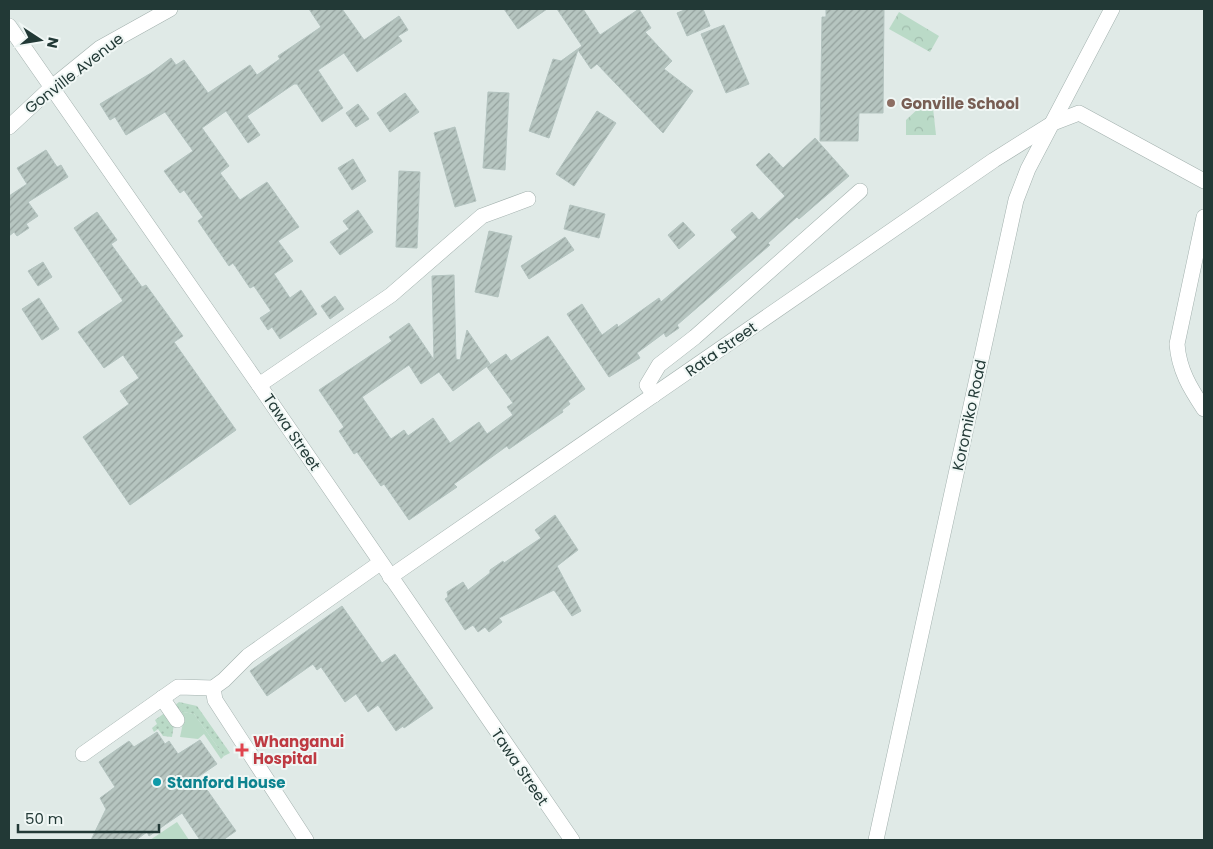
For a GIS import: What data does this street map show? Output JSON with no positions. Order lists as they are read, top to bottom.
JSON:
{
  "streets": {
    "street": [
      "Gonville Avenue",
      "Rata Street",
      "Koromiko Road",
      "Tawa Street"
    ]
  },
  "crossings": [
    ["Gonville Avenue", "Tawa Street"],
    ["Rata Street", "Koromiko Road"],
    ["Rata Street", "Tawa Street"]
  ],
  "places": {
    "other": ["Gonville School", "Stanford House"],
    "health": ["Whanganui Hospital"]
  },
  "scale_bar": "50 m",
  "north": "right"
}
